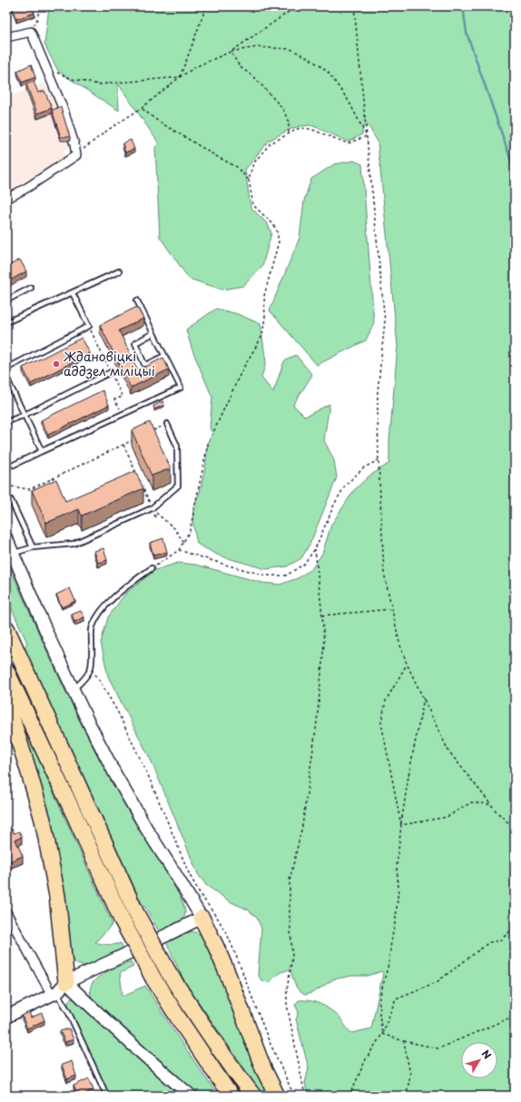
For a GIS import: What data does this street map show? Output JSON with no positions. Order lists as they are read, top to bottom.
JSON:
{
  "places": ["Ждановіцкі аддзел міліцыі"],
  "north": "top right"
}
